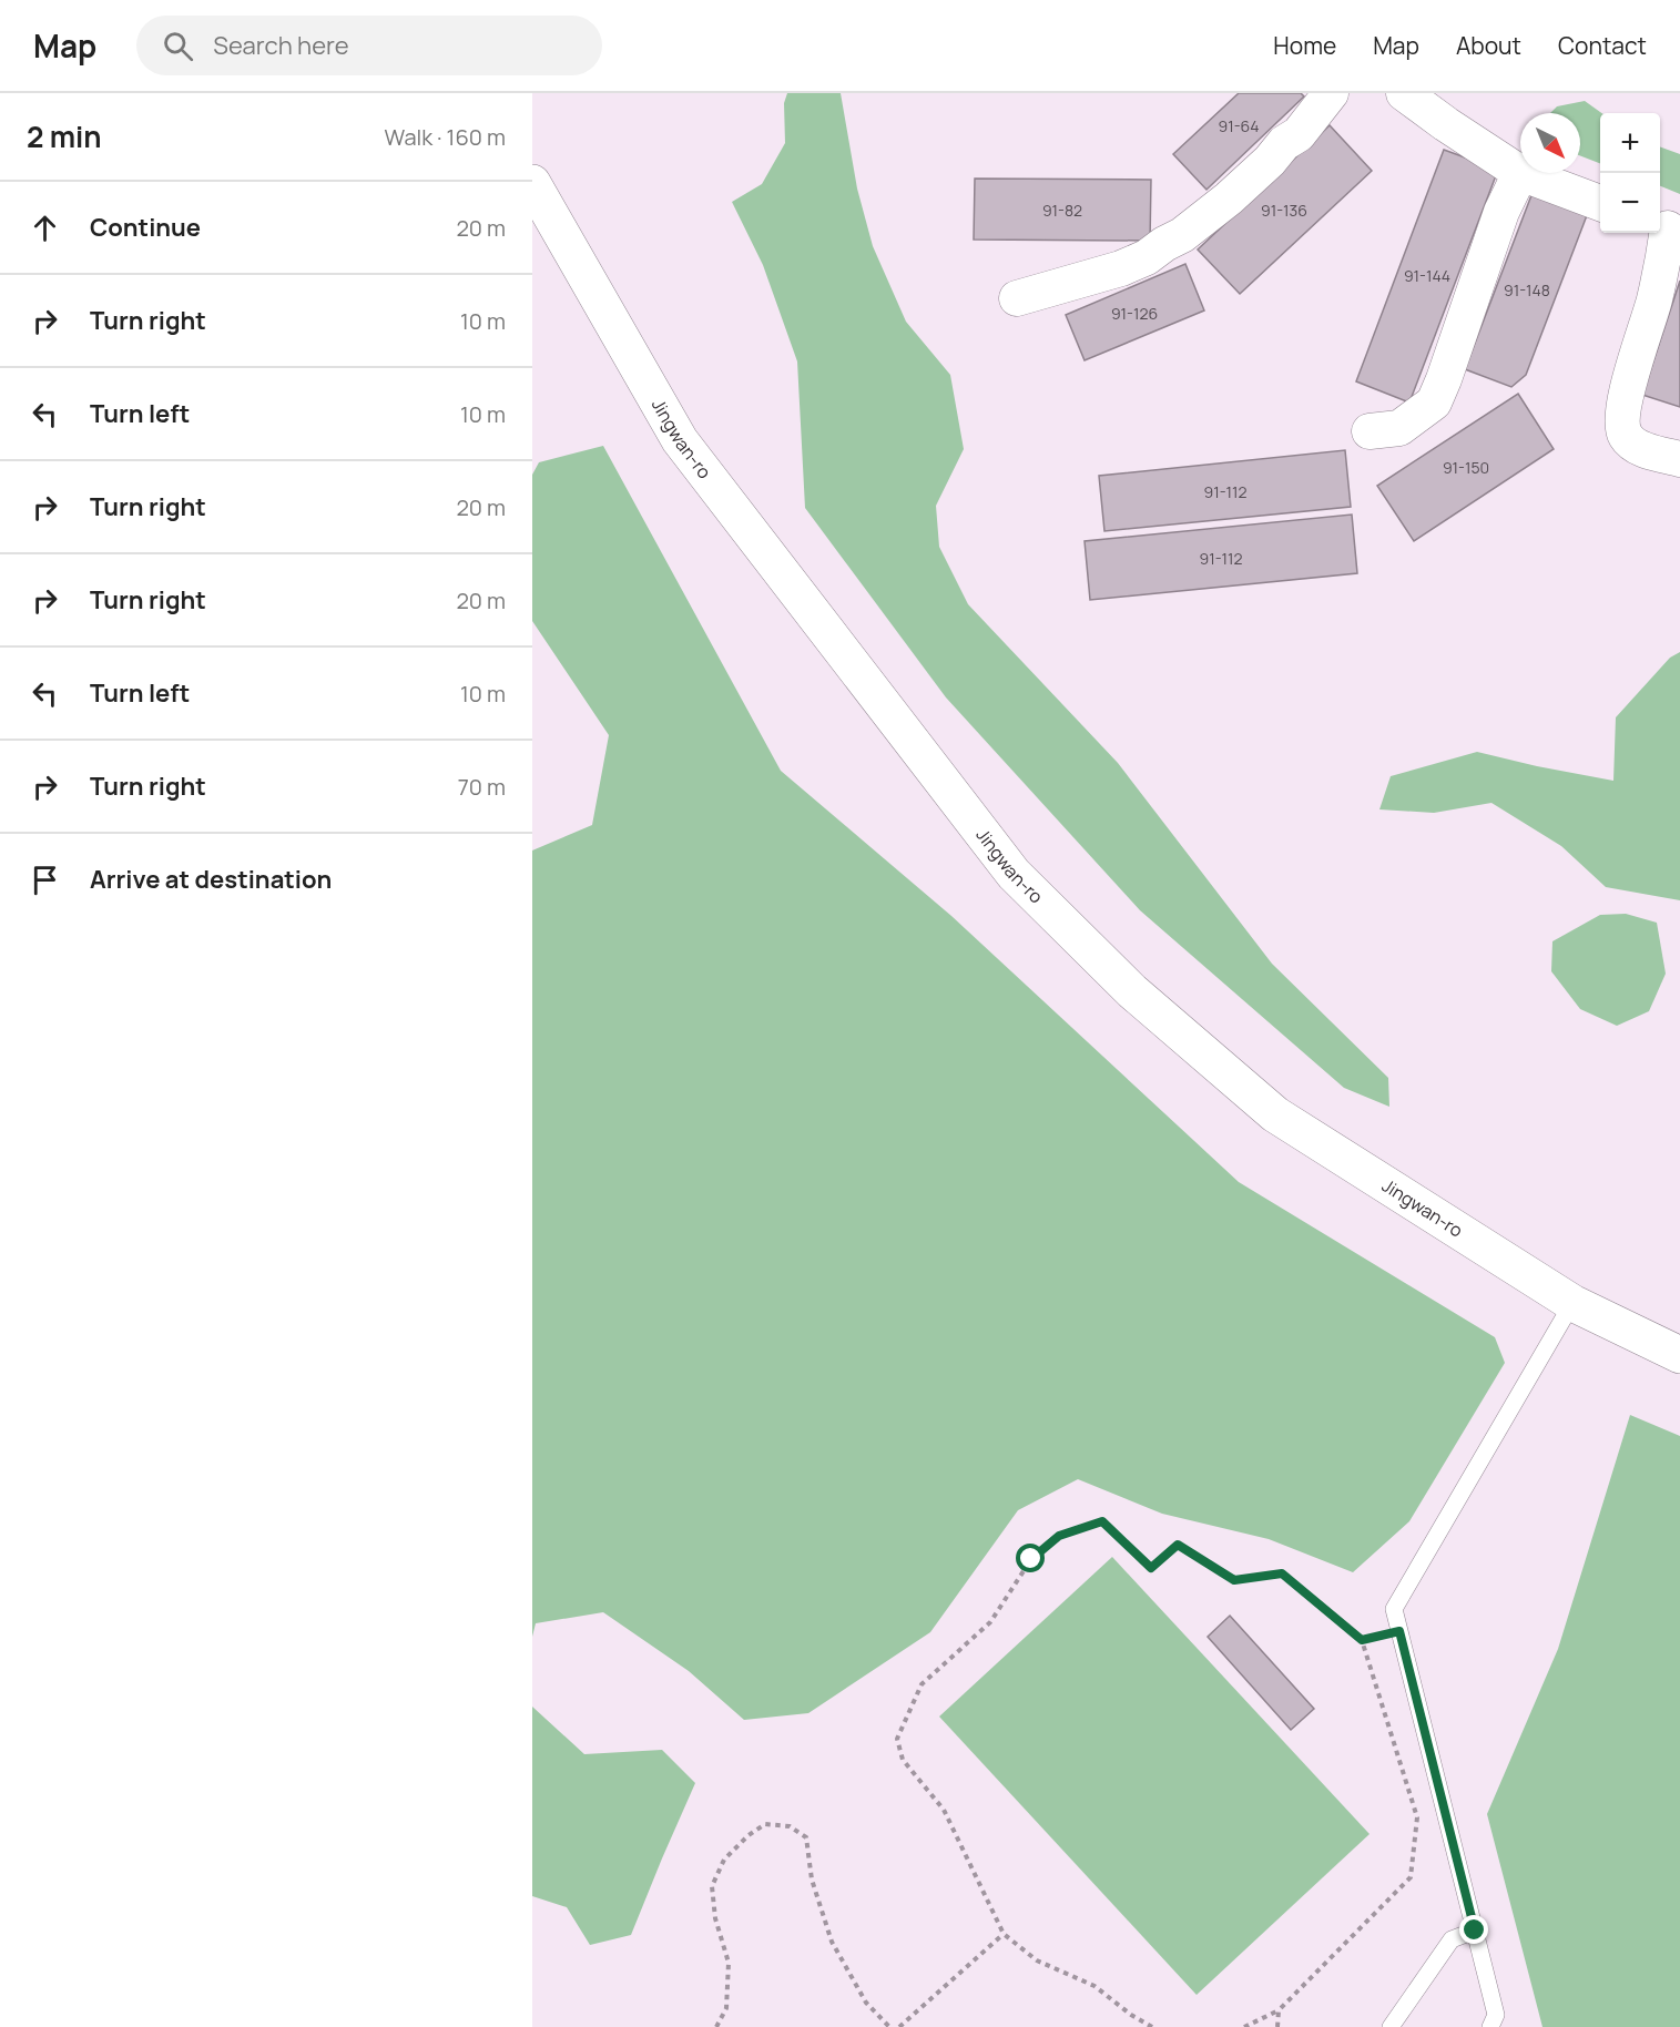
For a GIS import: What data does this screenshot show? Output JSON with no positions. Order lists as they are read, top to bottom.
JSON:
{
  "streets": {
    "main road": ["Jingwan-ro"]
  },
  "house_numbers": [
    "91-64",
    "91-82",
    "91-136",
    "91-144",
    "91-148",
    "91-126",
    "91-150",
    "91-112",
    "91-112"
  ],
  "north": "bottom right",
  "page": {
    "header": "Map",
    "search": "Search here",
    "nav": [
      "Home",
      "Map",
      "About",
      "Contact"
    ],
    "heading": ["2 min", "Walk · 160 m"],
    "map_buttons": ["+", "−"],
    "list": [
      ["Continue", "20 m"],
      ["Turn right", "10 m"],
      ["Turn left", "10 m"],
      ["Turn right", "20 m"],
      ["Turn right", "20 m"],
      ["Turn left", "10 m"],
      ["Turn right", "70 m"],
      "Arrive at destination"
    ]
  }
}
